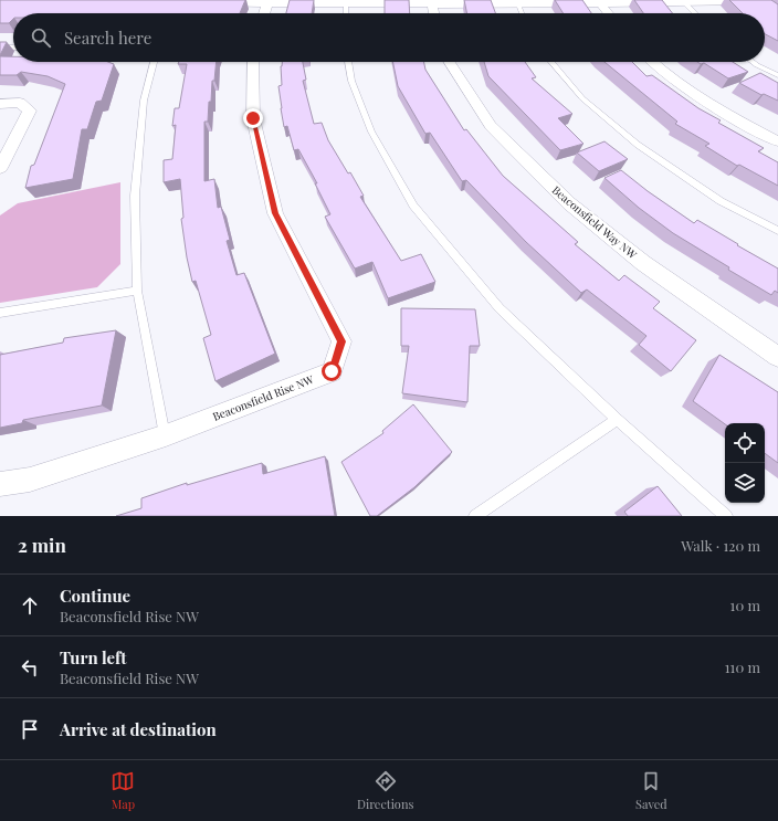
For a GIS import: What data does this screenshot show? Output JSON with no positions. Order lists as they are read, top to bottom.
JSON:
{
  "streets": {
    "street": ["Beaconsfield Way NW", "Beaconsfield Rise NW"]
  },
  "page": {
    "search": "Search here",
    "heading": ["2 min", "Walk · 120 m"],
    "list": [
      ["Continue", "Beaconsfield Rise NW", "10 m"],
      ["Turn left", "Beaconsfield Rise NW", "110 m"],
      "Arrive at destination"
    ],
    "nav": ["Map", "Directions", "Saved"]
  }
}
